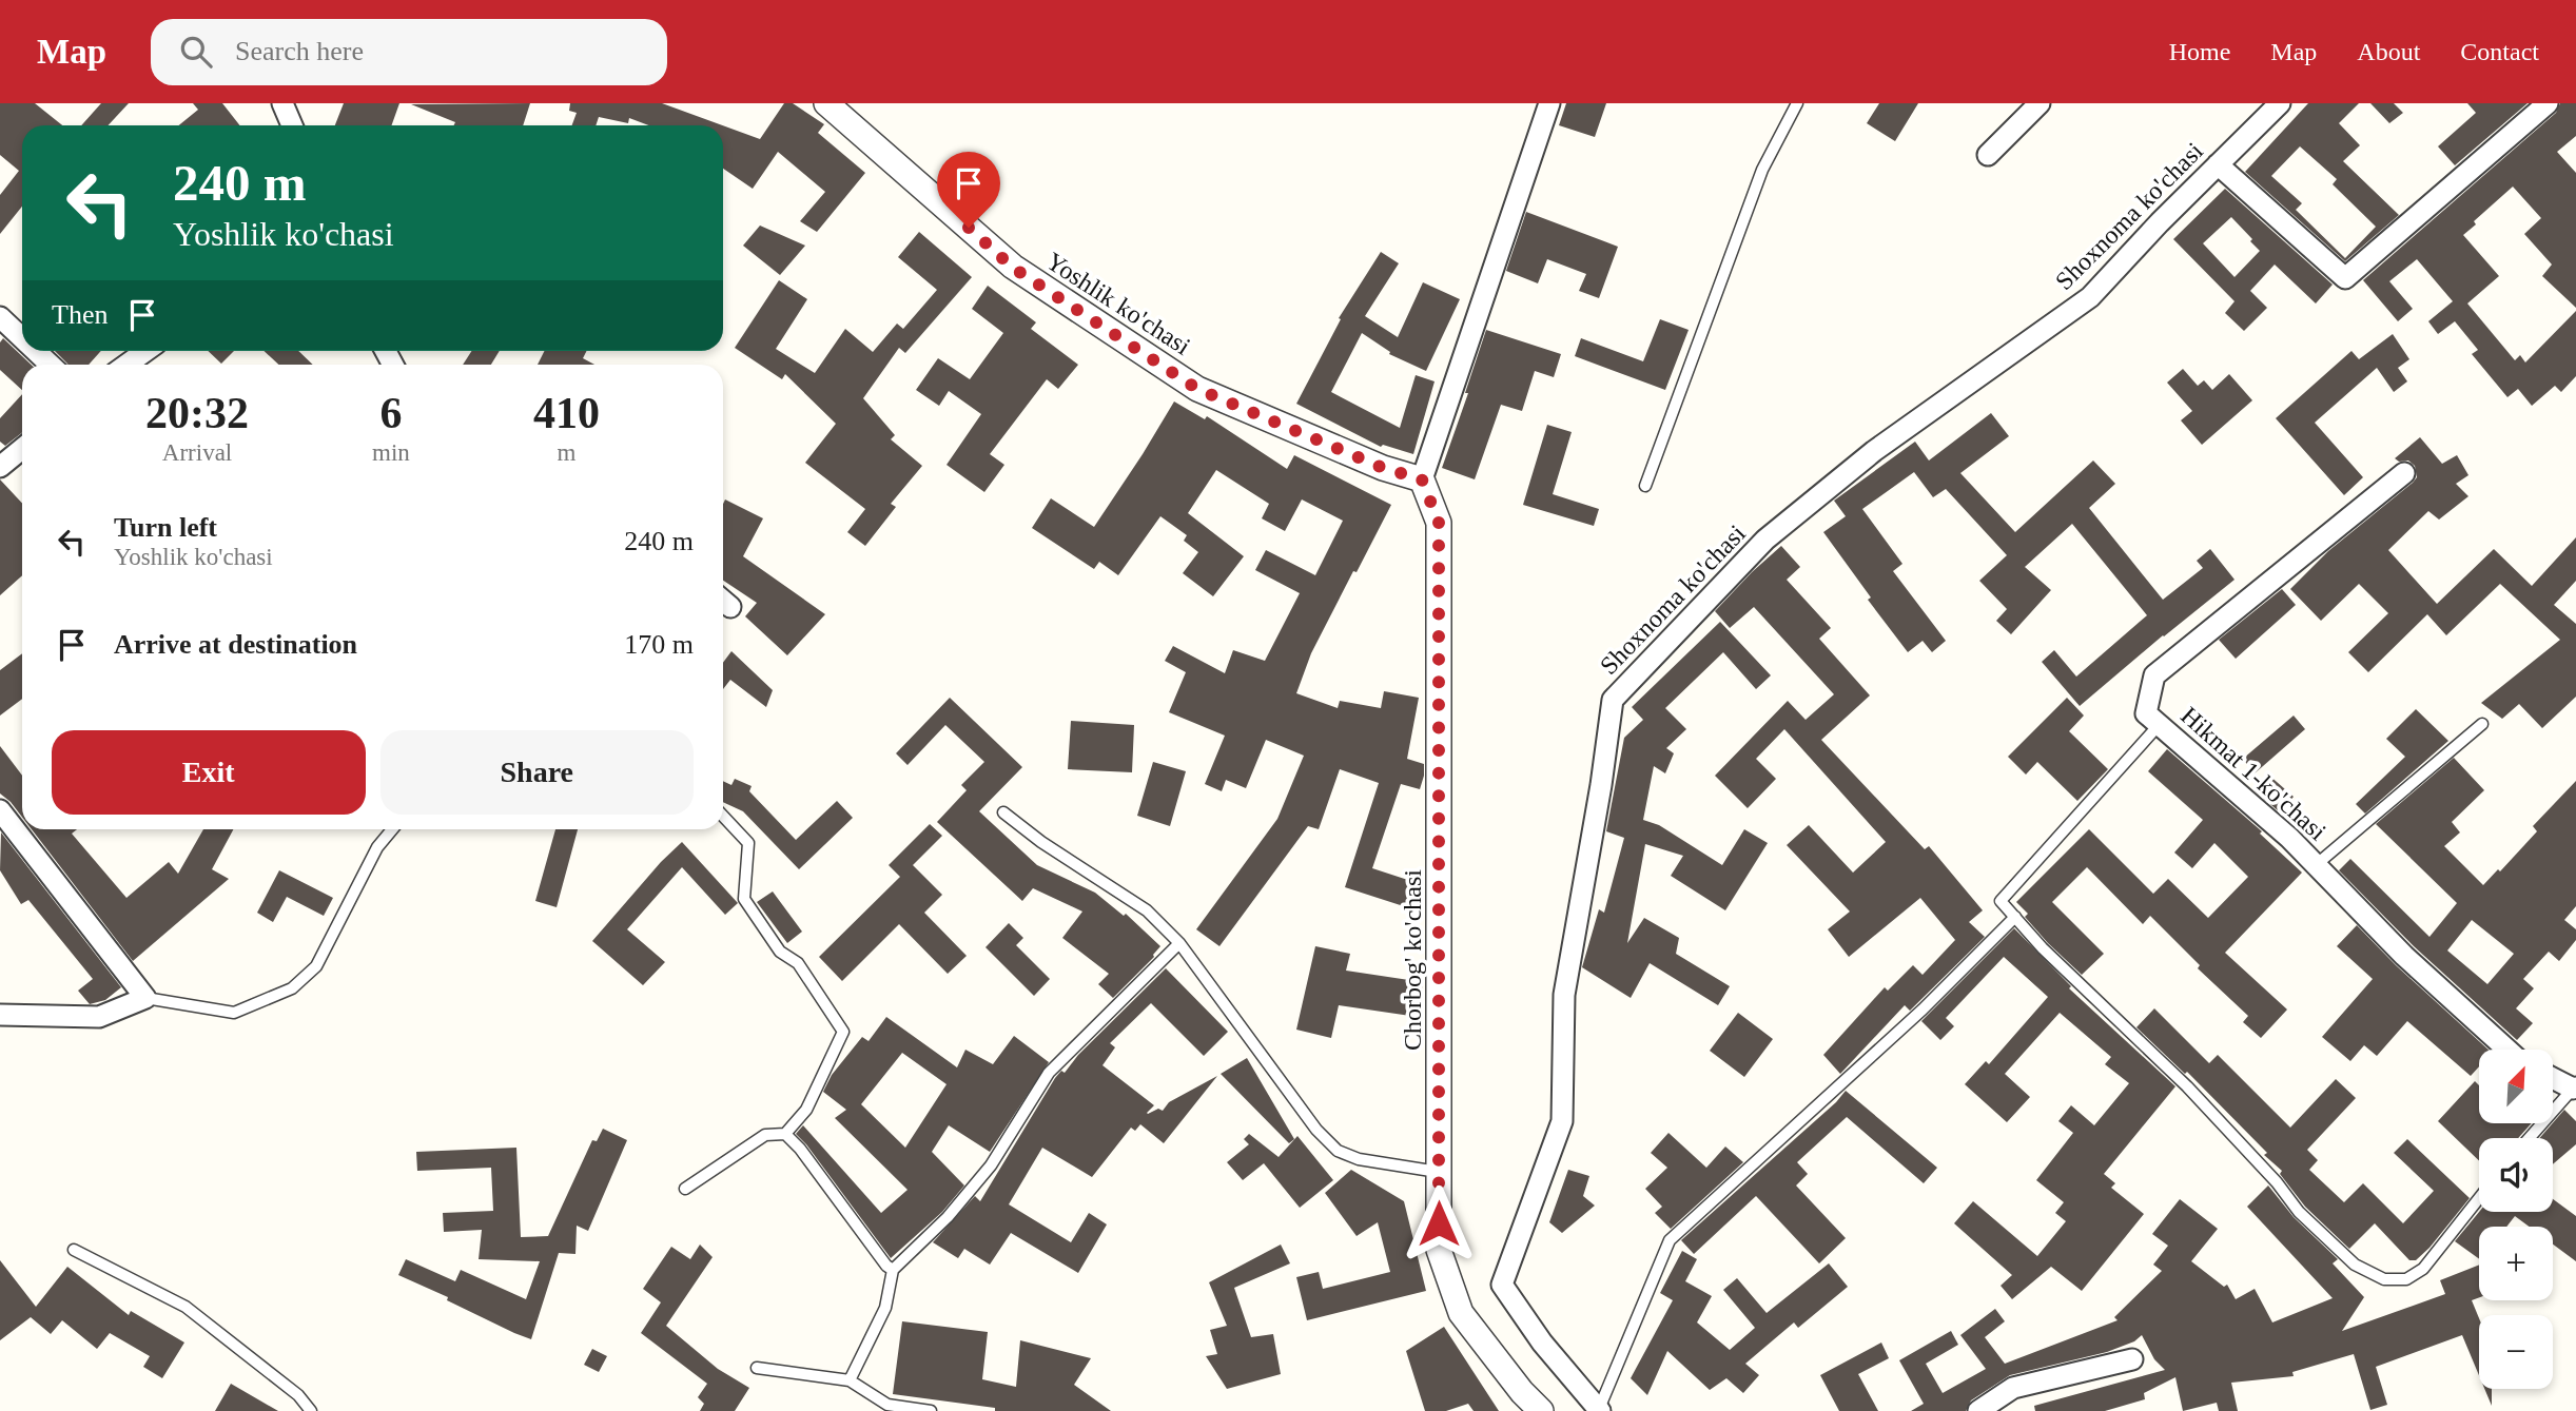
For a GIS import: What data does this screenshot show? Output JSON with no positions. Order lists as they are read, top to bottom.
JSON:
{
  "streets": {
    "street": [
      "Shoxnoma ko'chasi",
      "Yoshlik ko'chasi",
      "Hikmat 1-ko'chasi",
      "Chorbog' ko'chasi"
    ]
  },
  "crossings": [
    ["Yoshlik ko'chasi", "Chorbog' ko'chasi"]
  ],
  "north": "top right",
  "page": {
    "header": "Map",
    "search": "Search here",
    "nav": [
      "Home",
      "Map",
      "About",
      "Contact"
    ],
    "turn": ["240 m", "Yoshlik ko'chasi"],
    "then": "Then",
    "eta": [
      "20:32",
      "Arrival",
      "6",
      "min",
      "410",
      "m"
    ],
    "list": [
      {
        "name": "Turn left",
        "note": "Yoshlik ko'chasi",
        "value": "240 m"
      },
      {
        "name": "Arrive at destination",
        "value": "170 m"
      }
    ],
    "buttons": ["Exit", "Share"],
    "map_buttons": ["+", "−"]
  }
}
